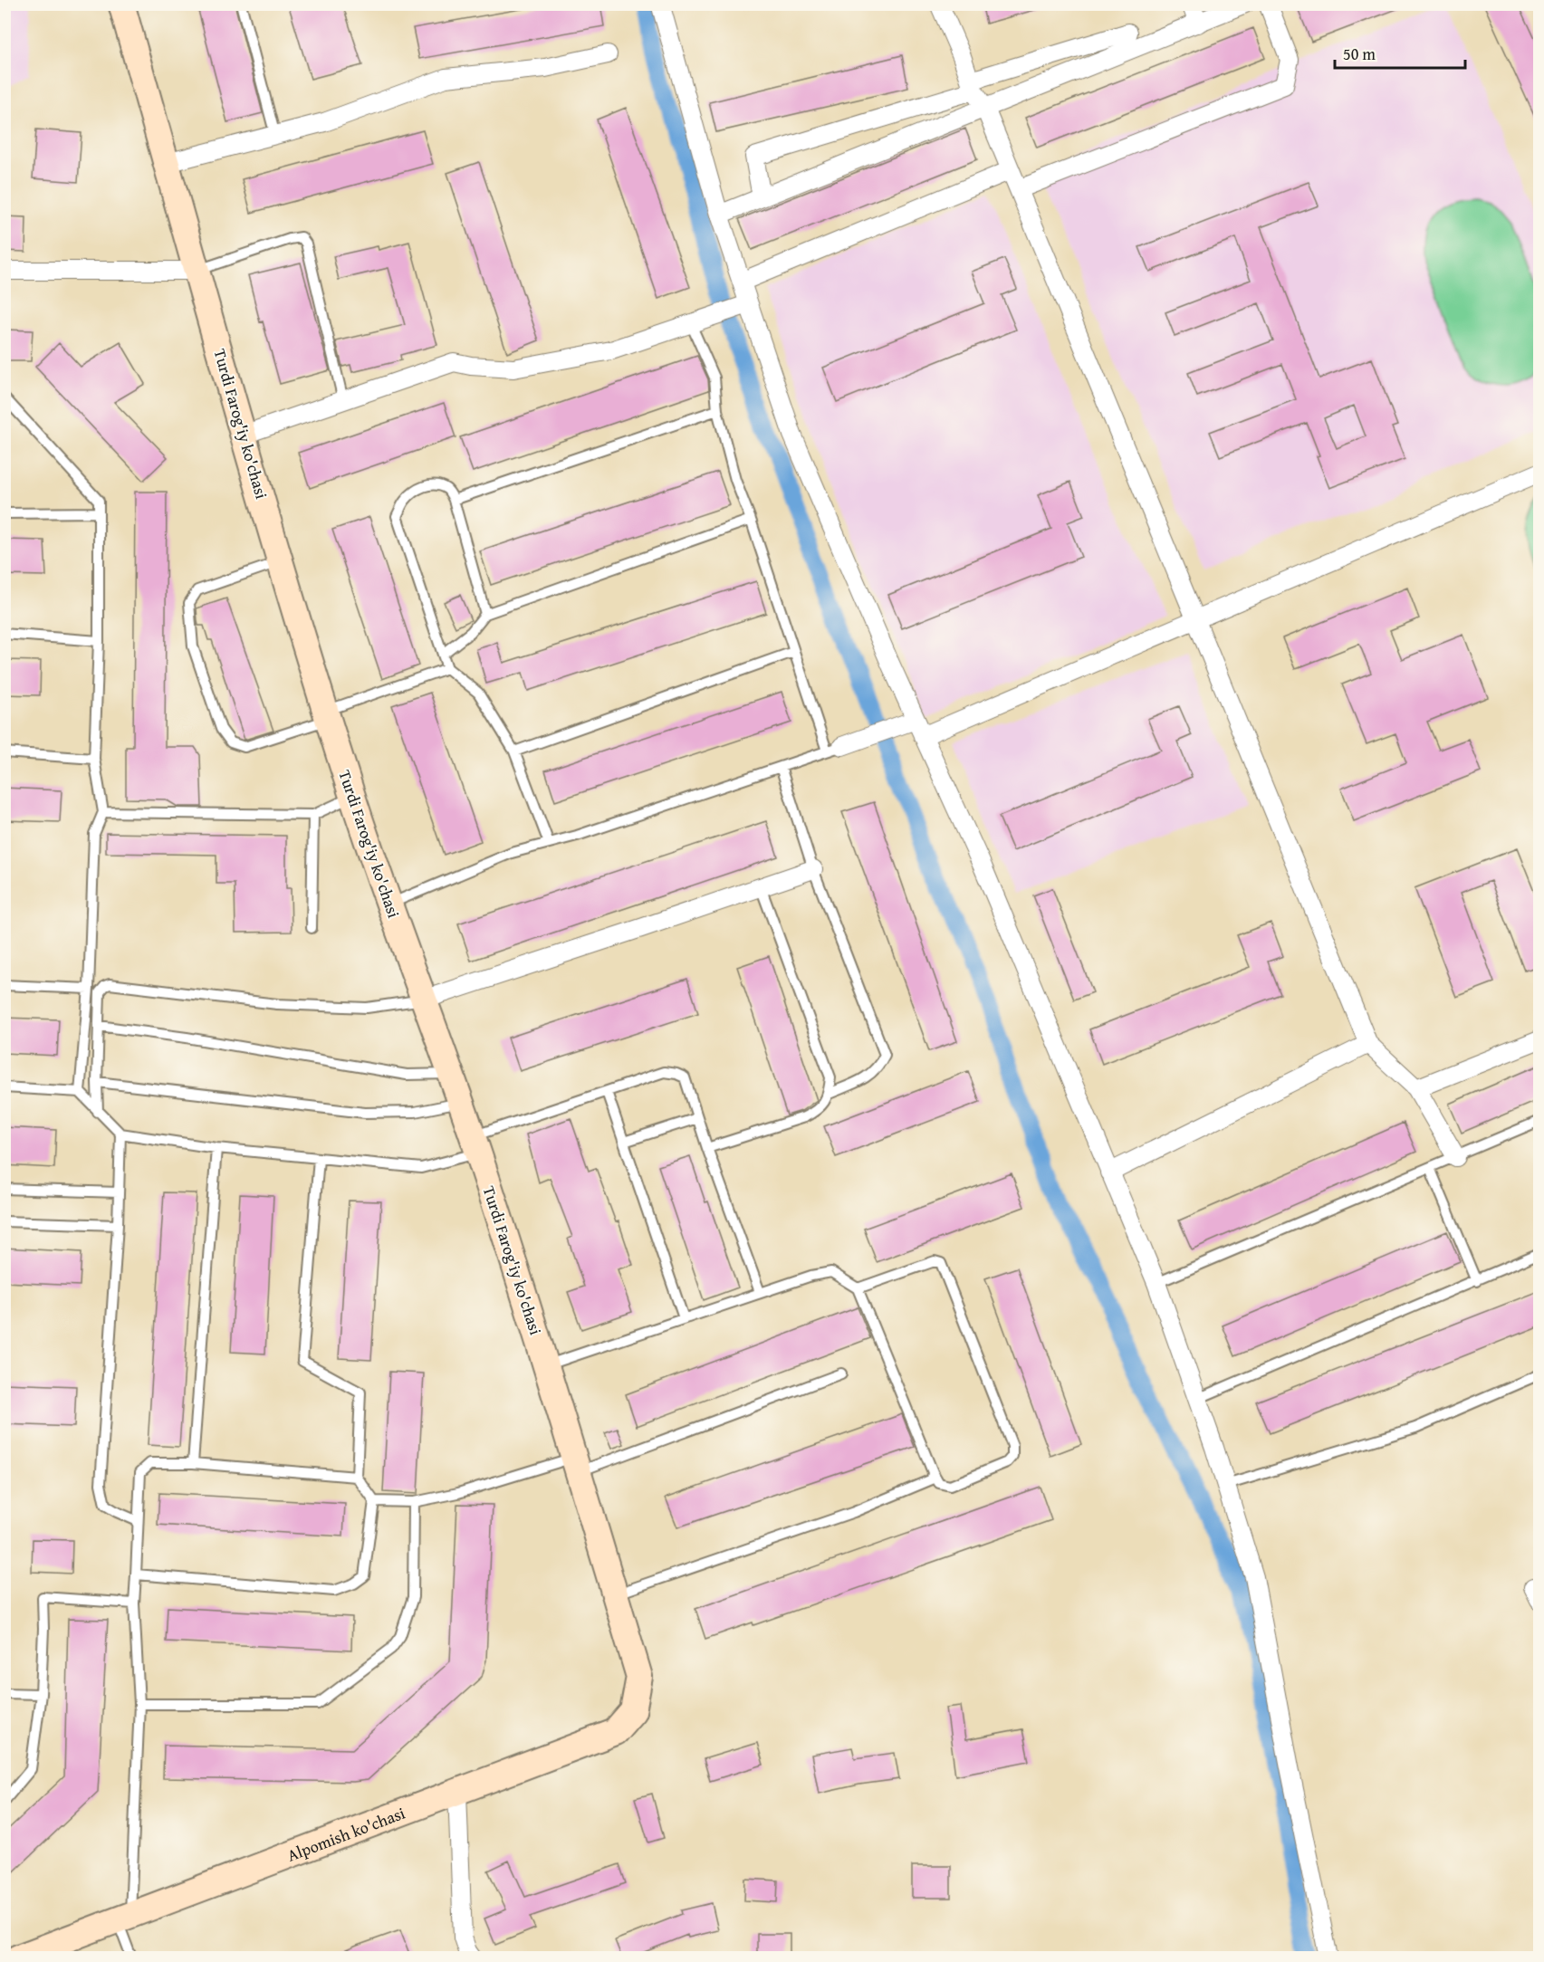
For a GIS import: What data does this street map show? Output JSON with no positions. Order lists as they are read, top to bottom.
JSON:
{
  "streets": {
    "street": ["Turdi Farog'iy ko'chasi", "Alpomish ko'chasi"]
  },
  "crossings": [
    ["Turdi Farog'iy ko'chasi", "Alpomish ko'chasi"]
  ],
  "scale_bar": "50 m"
}
